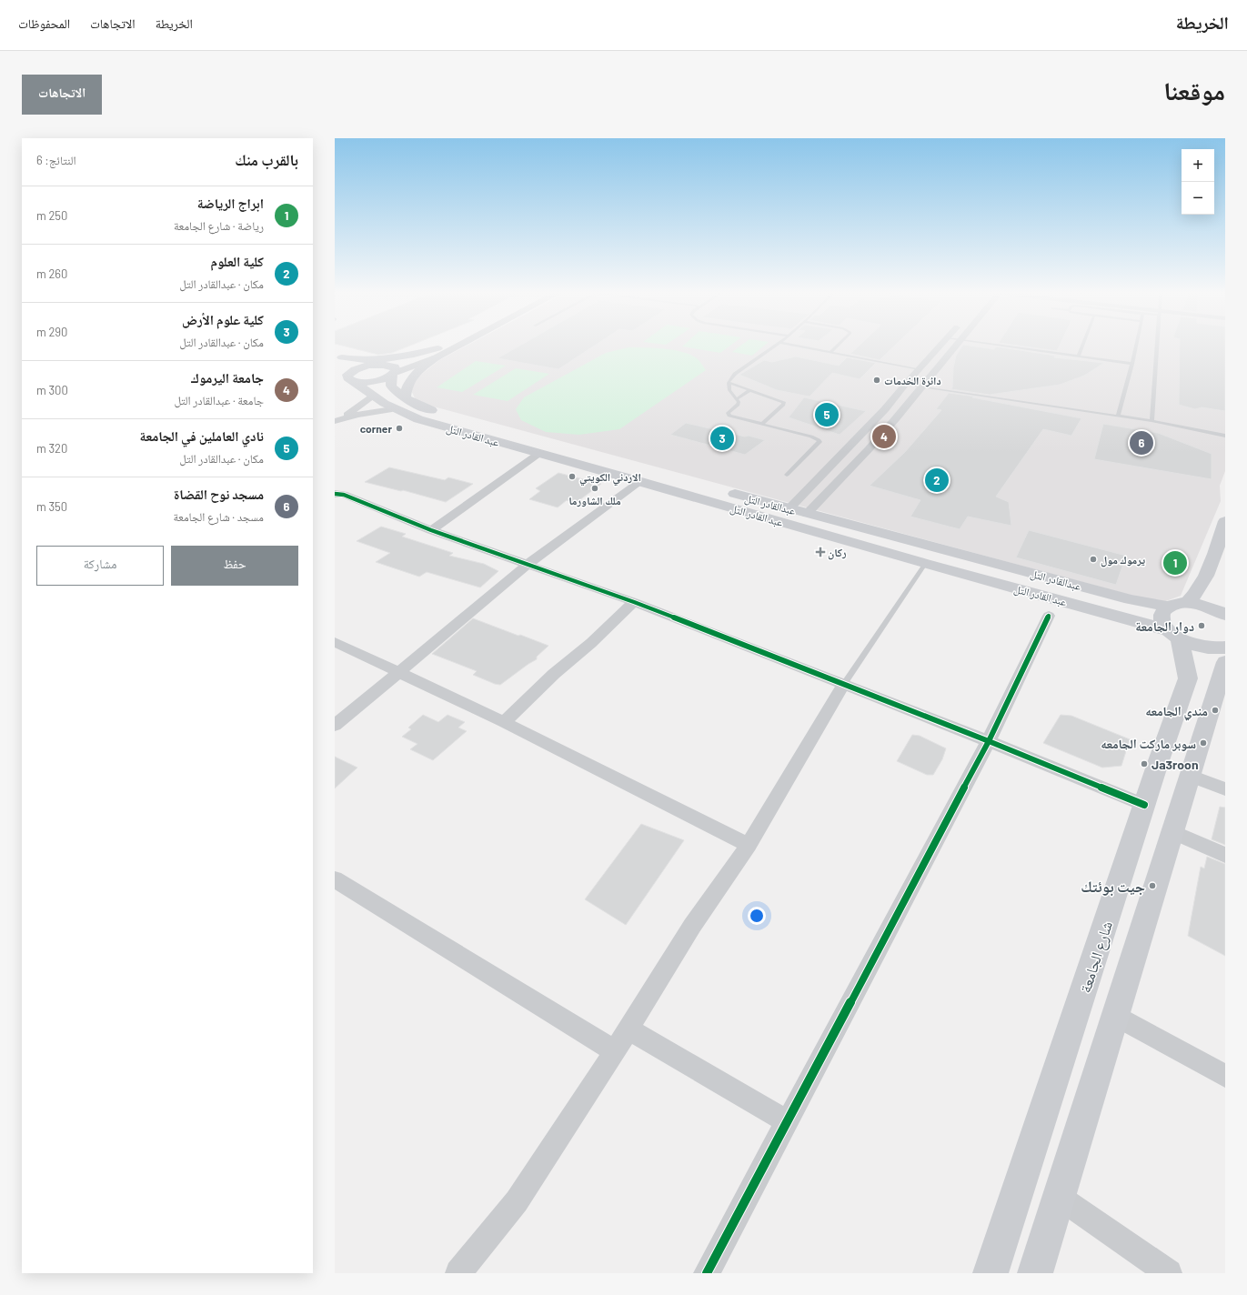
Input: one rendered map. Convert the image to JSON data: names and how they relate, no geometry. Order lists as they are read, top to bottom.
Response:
{
  "streets": {
    "main road": ["عبد القادر التل", "عبدالقادر التل", "شارع الجامعة"]
  },
  "crossings": [
    ["عبد القادر التل", "شارع الجامعة"],
    ["عبدالقادر التل", "شارع الجامعة"]
  ],
  "places": {
    "other": [
      "دائرة الخدمات",
      "corner",
      "الاردني الكويتي",
      "ملك الشاورما",
      "يرموك مول",
      "دوار الجامعة",
      "مندي الجامعه",
      "سوبر ماركت الجامعه",
      "Ja3roon",
      "جيت بوئتك"
    ],
    "health": ["ركان"]
  },
  "page": {
    "header": "الخريطة",
    "nav": ["الخريطة", "الاتجاهات", "المحفوظات"],
    "title": "موقعنا",
    "buttons": [
      "الاتجاهات",
      ["حفظ", "مشاركة"]
    ],
    "heading": ["بالقرب منك", "النتائج: 6"],
    "map_buttons": ["+", "−"],
    "list": [
      {
        "mark": "1",
        "name": "ابراج الرياضة",
        "note": "رياضة · شارع الجامعة",
        "value": "250 m"
      },
      {
        "mark": "2",
        "name": "كلية العلوم",
        "note": "مكان · عبدالقادر التل",
        "value": "260 m"
      },
      {
        "mark": "3",
        "name": "كلية علوم الأرض",
        "note": "مكان · عبدالقادر التل",
        "value": "290 m"
      },
      {
        "mark": "4",
        "name": "جامعة اليرموك",
        "note": "جامعة · عبدالقادر التل",
        "value": "300 m"
      },
      {
        "mark": "5",
        "name": "نادي العاملين في الجامعة",
        "note": "مكان · عبدالقادر التل",
        "value": "320 m"
      },
      {
        "mark": "6",
        "name": "مسجد نوح القضاة",
        "note": "مسجد · شارع الجامعة",
        "value": "350 m"
      }
    ],
    "pins": [
      "5",
      "4",
      "3",
      "6",
      "2",
      "1"
    ]
  }
}
